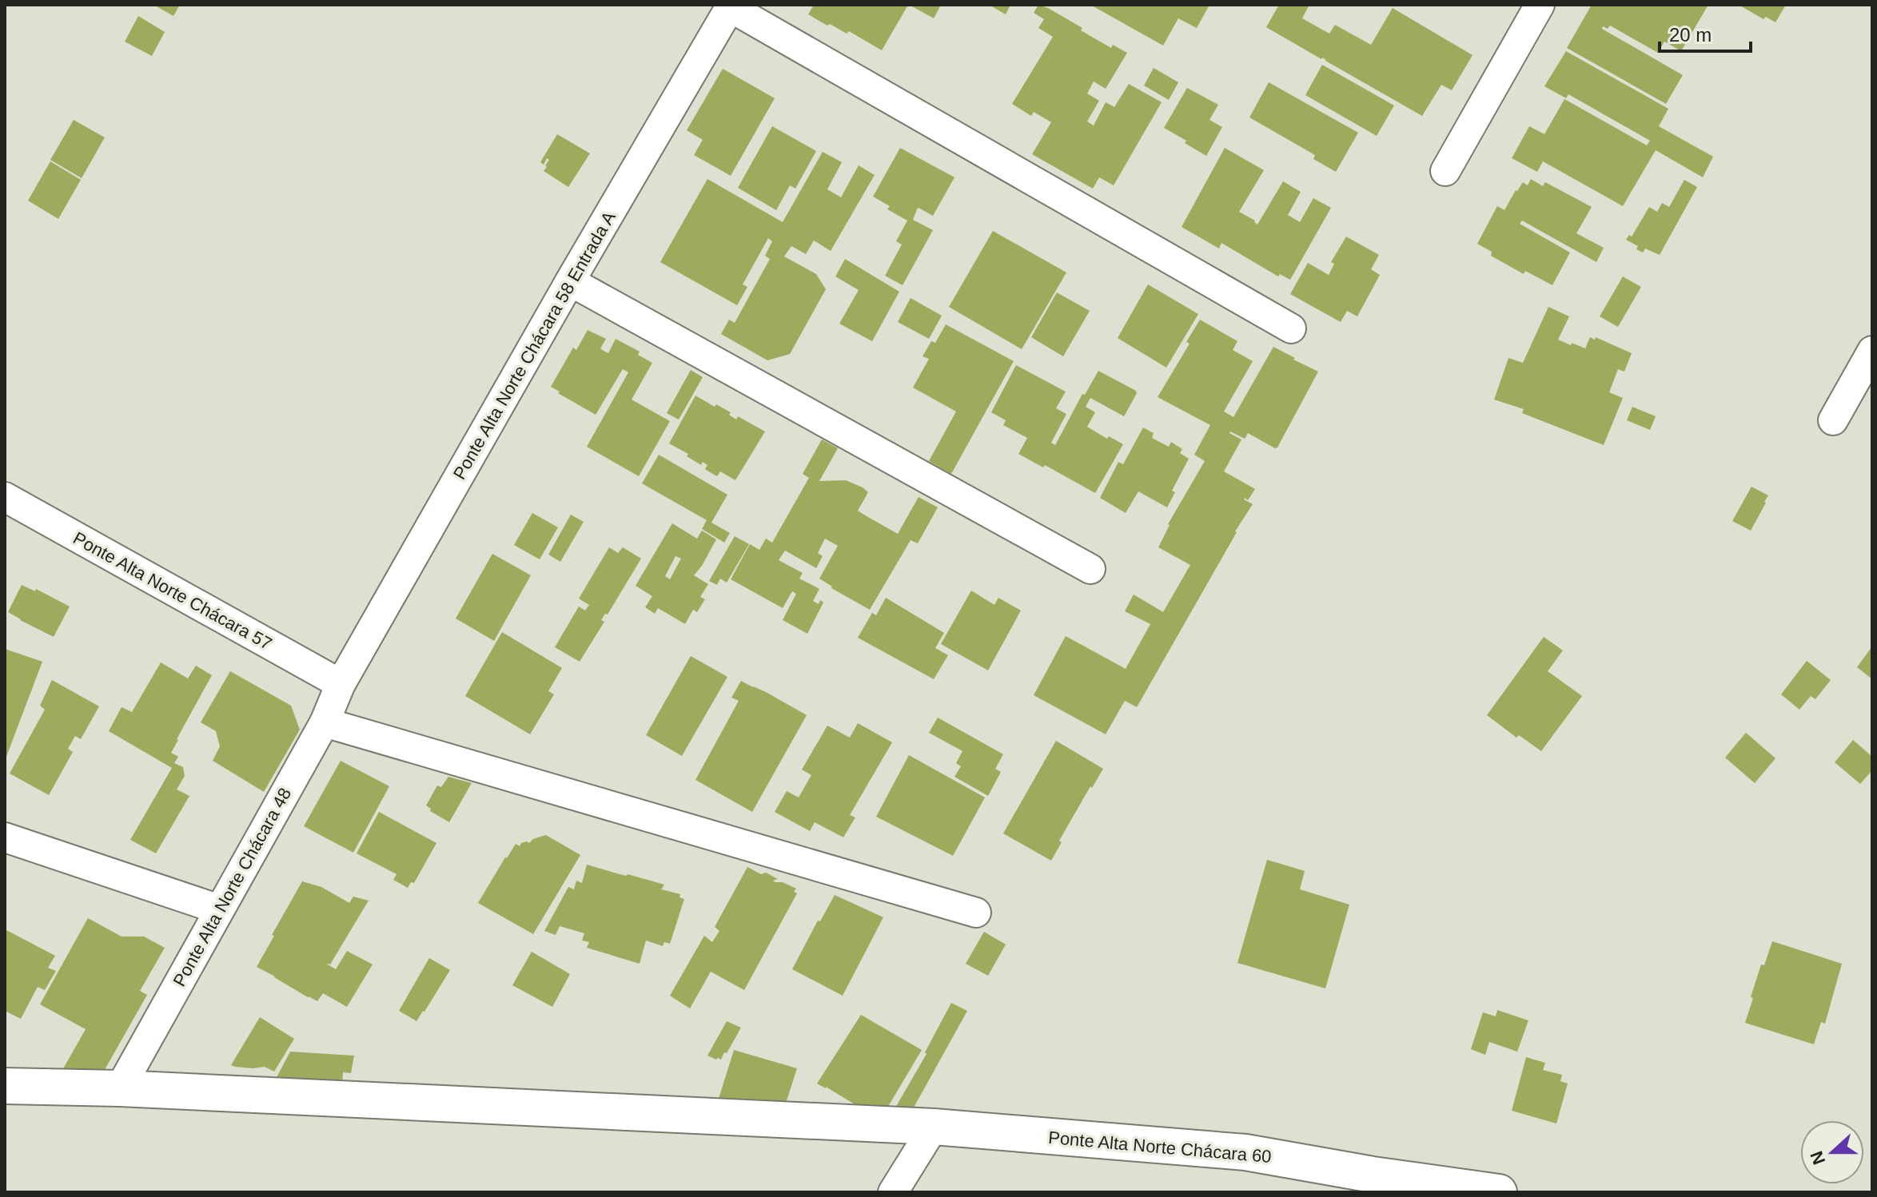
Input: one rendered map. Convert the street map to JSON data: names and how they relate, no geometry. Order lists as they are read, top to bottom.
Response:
{
  "streets": {
    "street": [
      "Ponte Alta Norte Chácara 58 Entrada A",
      "Ponte Alta Norte Chácara 57",
      "Ponte Alta Norte Chácara 48",
      "Ponte Alta Norte Chácara 60"
    ]
  },
  "crossings": [
    ["Ponte Alta Norte Chácara 58 Entrada A", "Ponte Alta Norte Chácara 57"],
    ["Ponte Alta Norte Chácara 58 Entrada A", "Ponte Alta Norte Chácara 48"],
    ["Ponte Alta Norte Chácara 57", "Ponte Alta Norte Chácara 48"],
    ["Ponte Alta Norte Chácara 48", "Ponte Alta Norte Chácara 60"]
  ],
  "scale_bar": "20 m",
  "north": "left"
}
